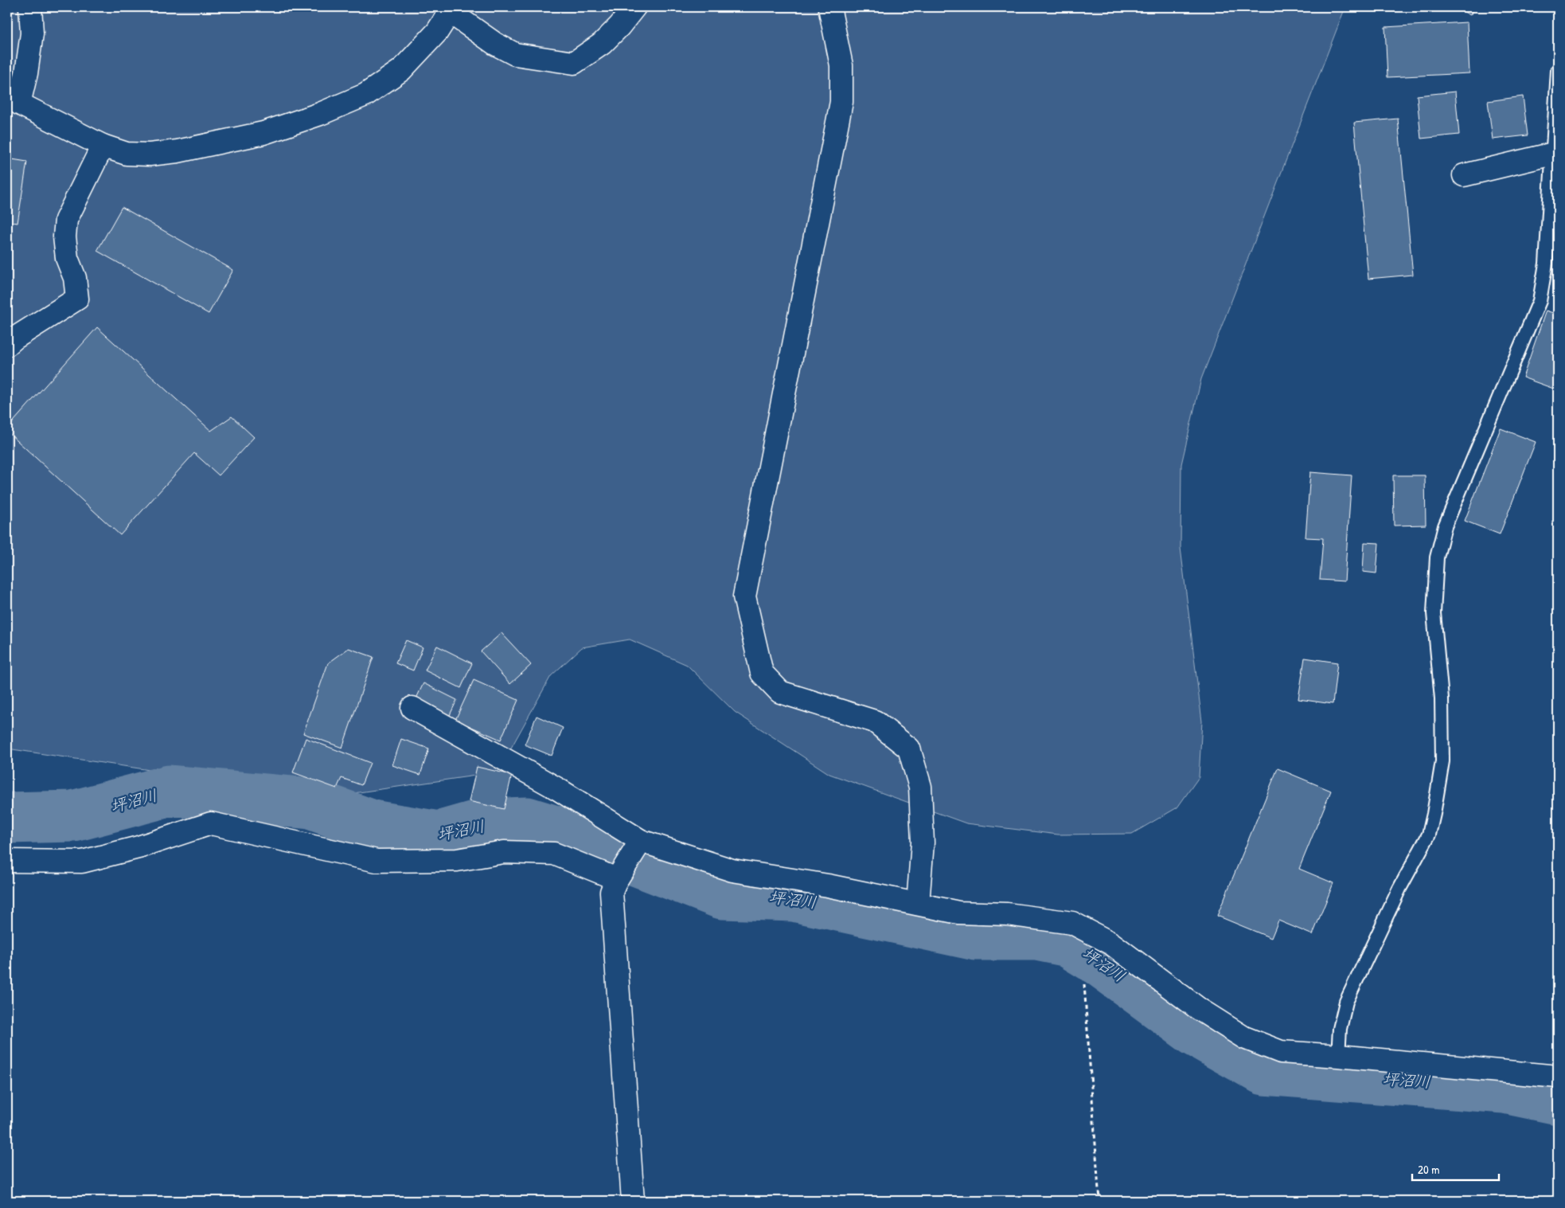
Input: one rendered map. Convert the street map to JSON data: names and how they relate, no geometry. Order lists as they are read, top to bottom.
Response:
{
  "water": ["坪沼川"],
  "scale_bar": "20 m"
}
